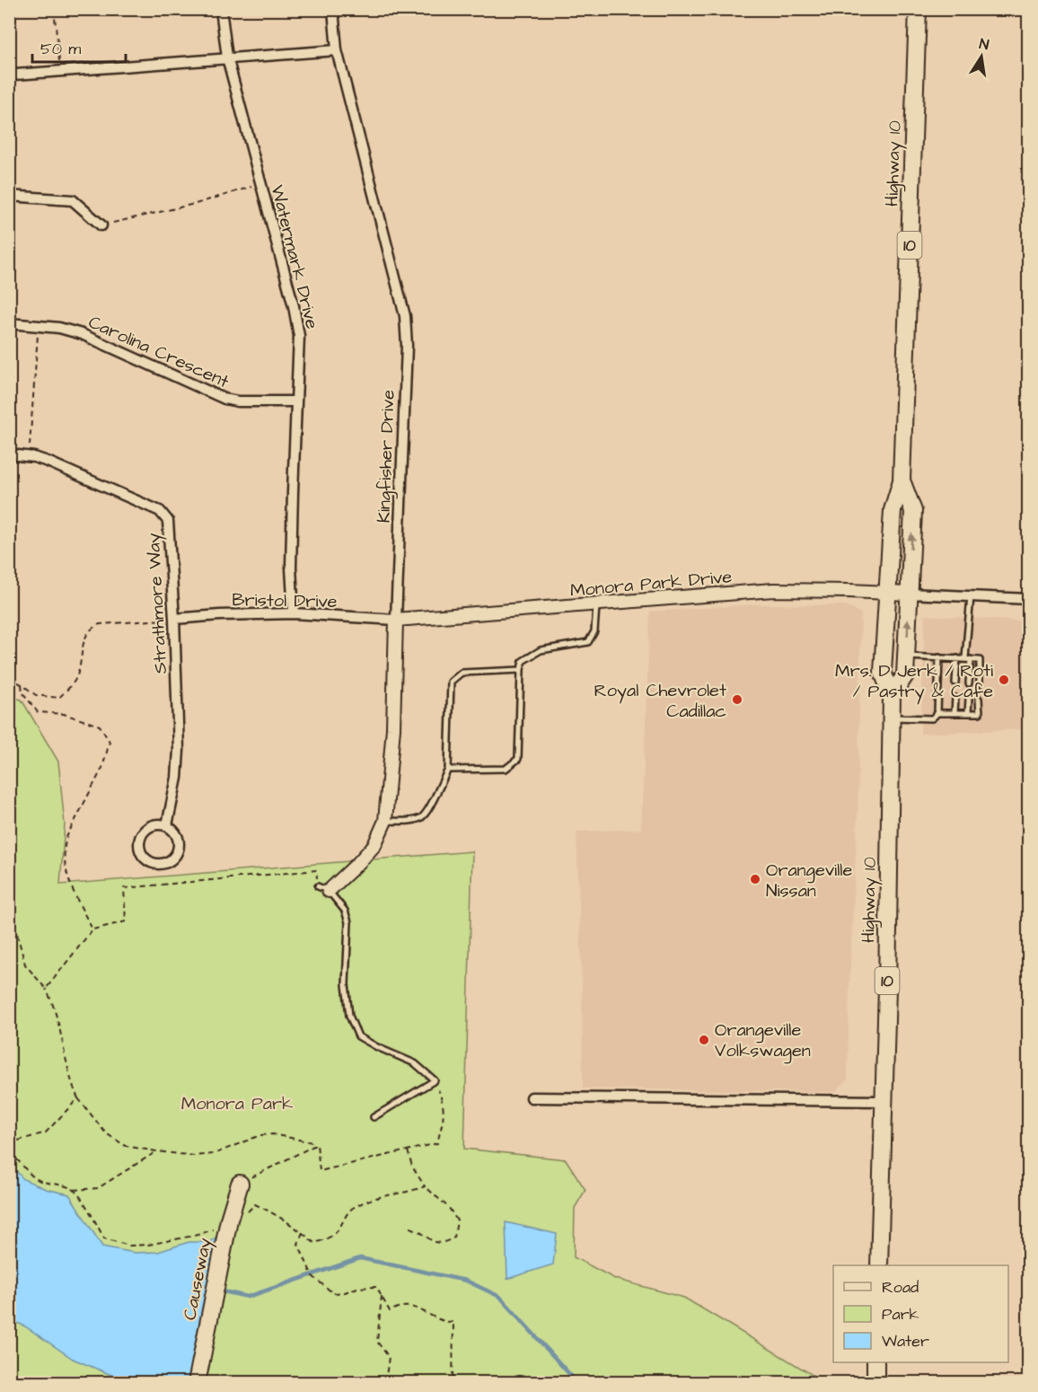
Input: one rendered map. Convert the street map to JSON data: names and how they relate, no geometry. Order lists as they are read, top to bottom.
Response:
{
  "streets": {
    "highway": ["Highway 10", "10", "Causeway"],
    "street": [
      "Watermark Drive",
      "Carolina Crescent",
      "Kingfisher Drive",
      "Monora Park Drive",
      "Bristol Drive",
      "Strathmore Way"
    ]
  },
  "crossings": [
    ["Highway 10", "Monora Park Drive"],
    ["Watermark Drive", "Carolina Crescent"],
    ["Watermark Drive", "Bristol Drive"],
    ["Kingfisher Drive", "Monora Park Drive"],
    ["Kingfisher Drive", "Bristol Drive"],
    ["Monora Park Drive", "Bristol Drive"],
    ["Bristol Drive", "Strathmore Way"]
  ],
  "parks": ["Monora Park"],
  "places": [
    "Mrs. D Jerk / Roti / Pastry & Cafe",
    "Royal Chevrolet Cadillac",
    "Orangeville Nissan",
    "Orangeville Volkswagen"
  ],
  "legend": ["Road", "Park", "Water"],
  "scale_bar": "50 m",
  "north": "top"
}
